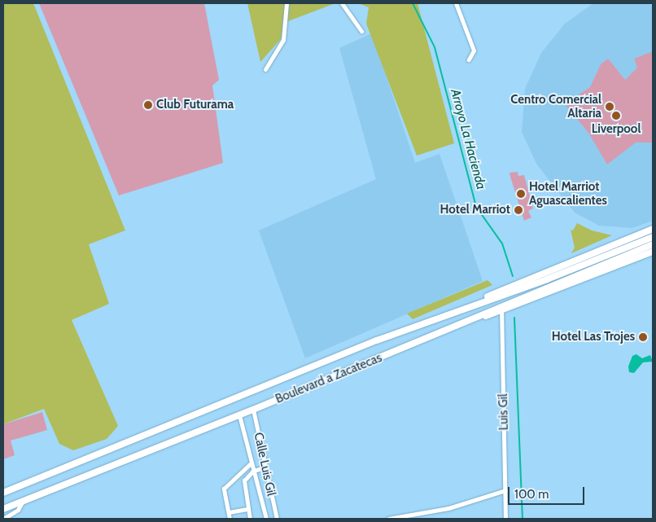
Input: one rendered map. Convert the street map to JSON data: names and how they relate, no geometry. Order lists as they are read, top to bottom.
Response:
{
  "streets": {
    "main road": ["Boulevard a Zacatecas"],
    "street": ["Luis Gil", "Calle Luis Gil"]
  },
  "crossings": [
    ["Boulevard a Zacatecas", "Luis Gil"],
    ["Boulevard a Zacatecas", "Calle Luis Gil"]
  ],
  "water": ["Arroyo La Hacienda"],
  "places": [
    "Club Futurama",
    "Centro Comercial Altaria",
    "Liverpool",
    "Hotel Marriot Aguascalientes",
    "Hotel Marriot",
    "Hotel Las Trojes"
  ],
  "scale_bar": "100 m"
}
